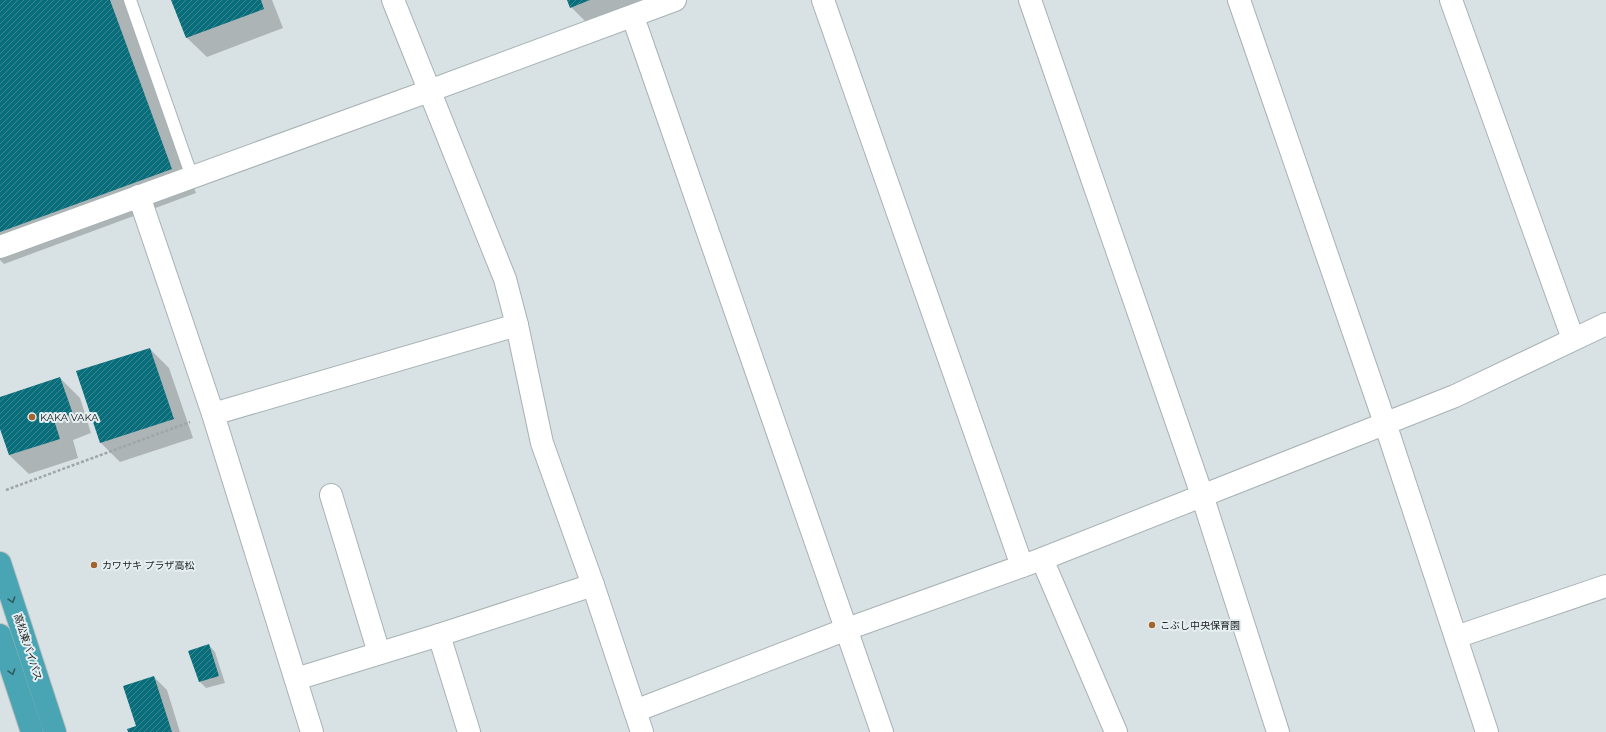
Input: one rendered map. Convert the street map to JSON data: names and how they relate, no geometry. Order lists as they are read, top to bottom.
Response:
{
  "streets": {
    "highway": ["高松東バイパス"]
  },
  "places": ["KAKA VAKA", "カワサキ プラザ高松", "こぶし中央保育園"]
}
